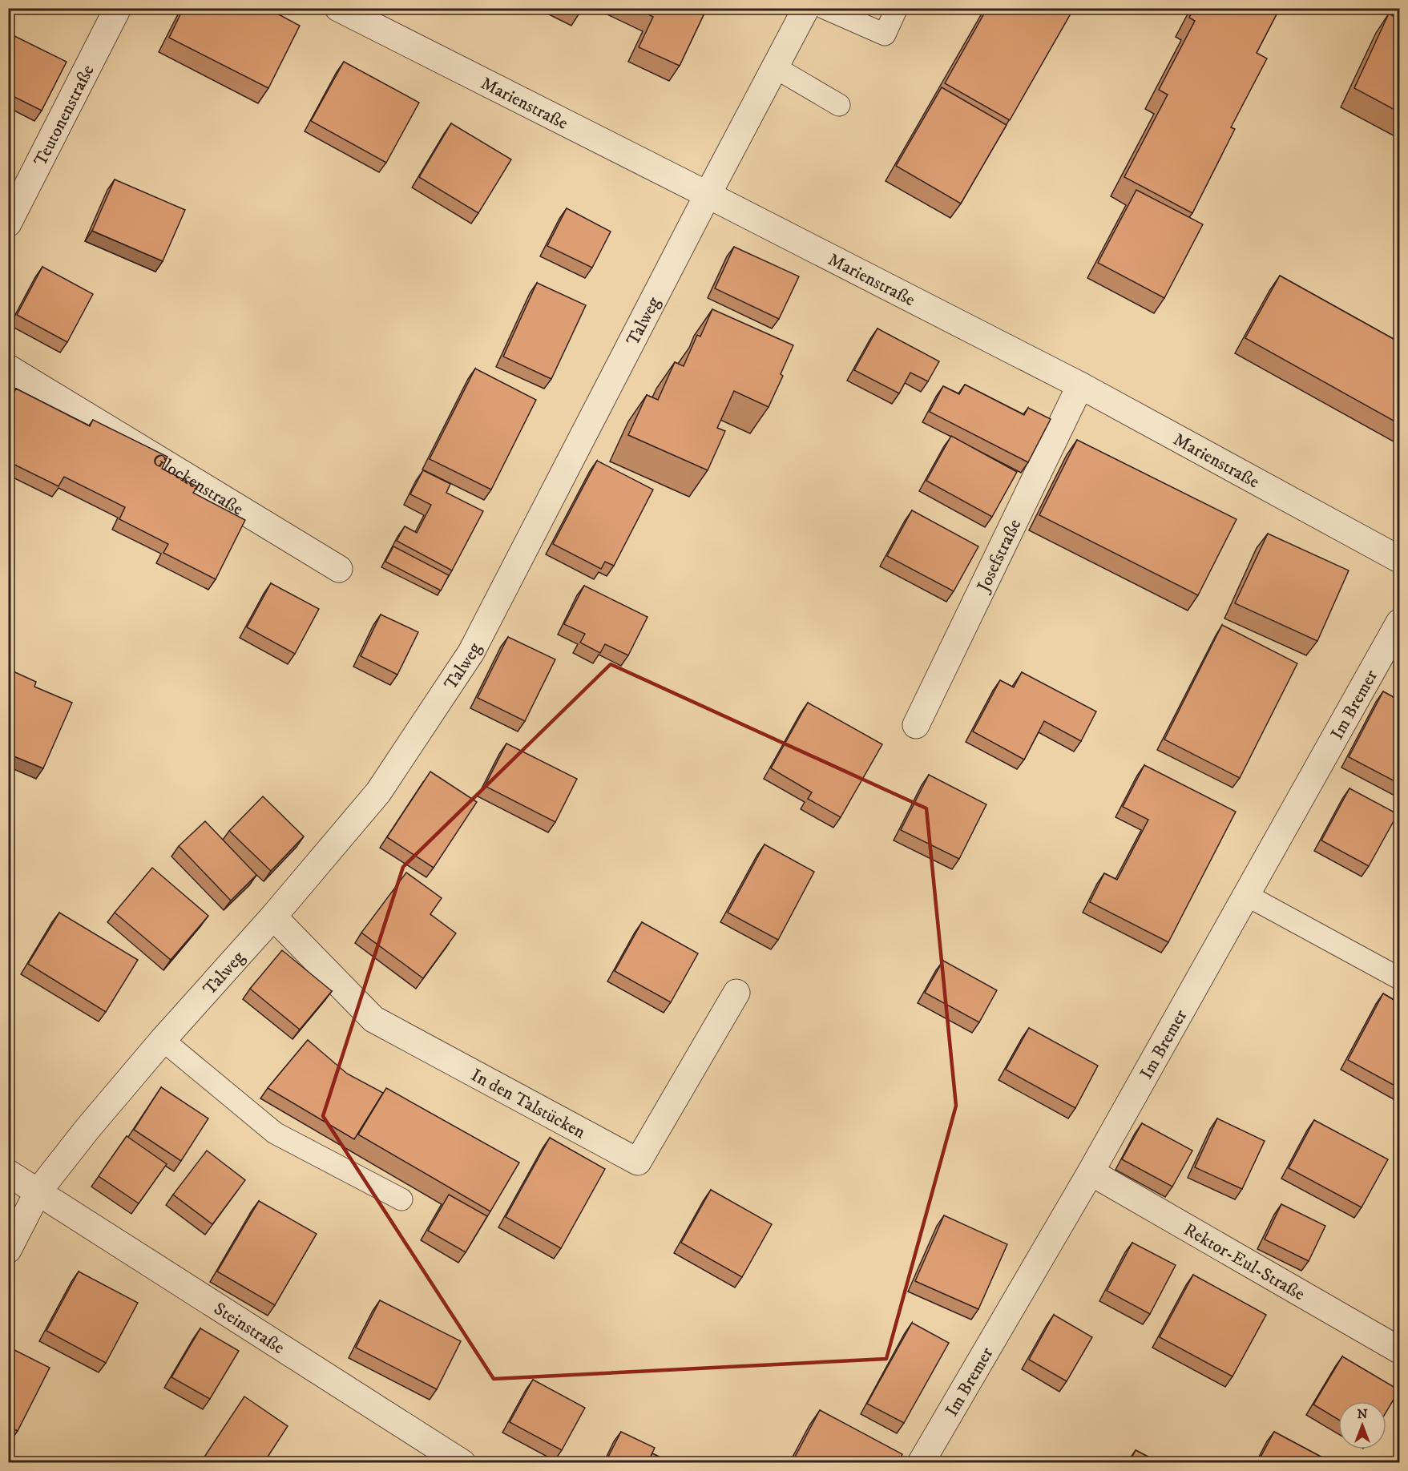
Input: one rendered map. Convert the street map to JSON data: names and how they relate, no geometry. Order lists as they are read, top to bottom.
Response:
{
  "streets": {
    "street": [
      "Marienstraße",
      "Teutonenstraße",
      "Talweg",
      "Glockenstraße",
      "Josefstraße",
      "Im Bremer",
      "In den Talstücken",
      "Rektor-Eul-Straße",
      "Steinstraße"
    ]
  },
  "crossings": [
    ["Marienstraße", "Talweg"],
    ["Marienstraße", "Josefstraße"],
    ["Talweg", "In den Talstücken"],
    ["Talweg", "Steinstraße"],
    ["Im Bremer", "Rektor-Eul-Straße"]
  ],
  "north": "top"
}
